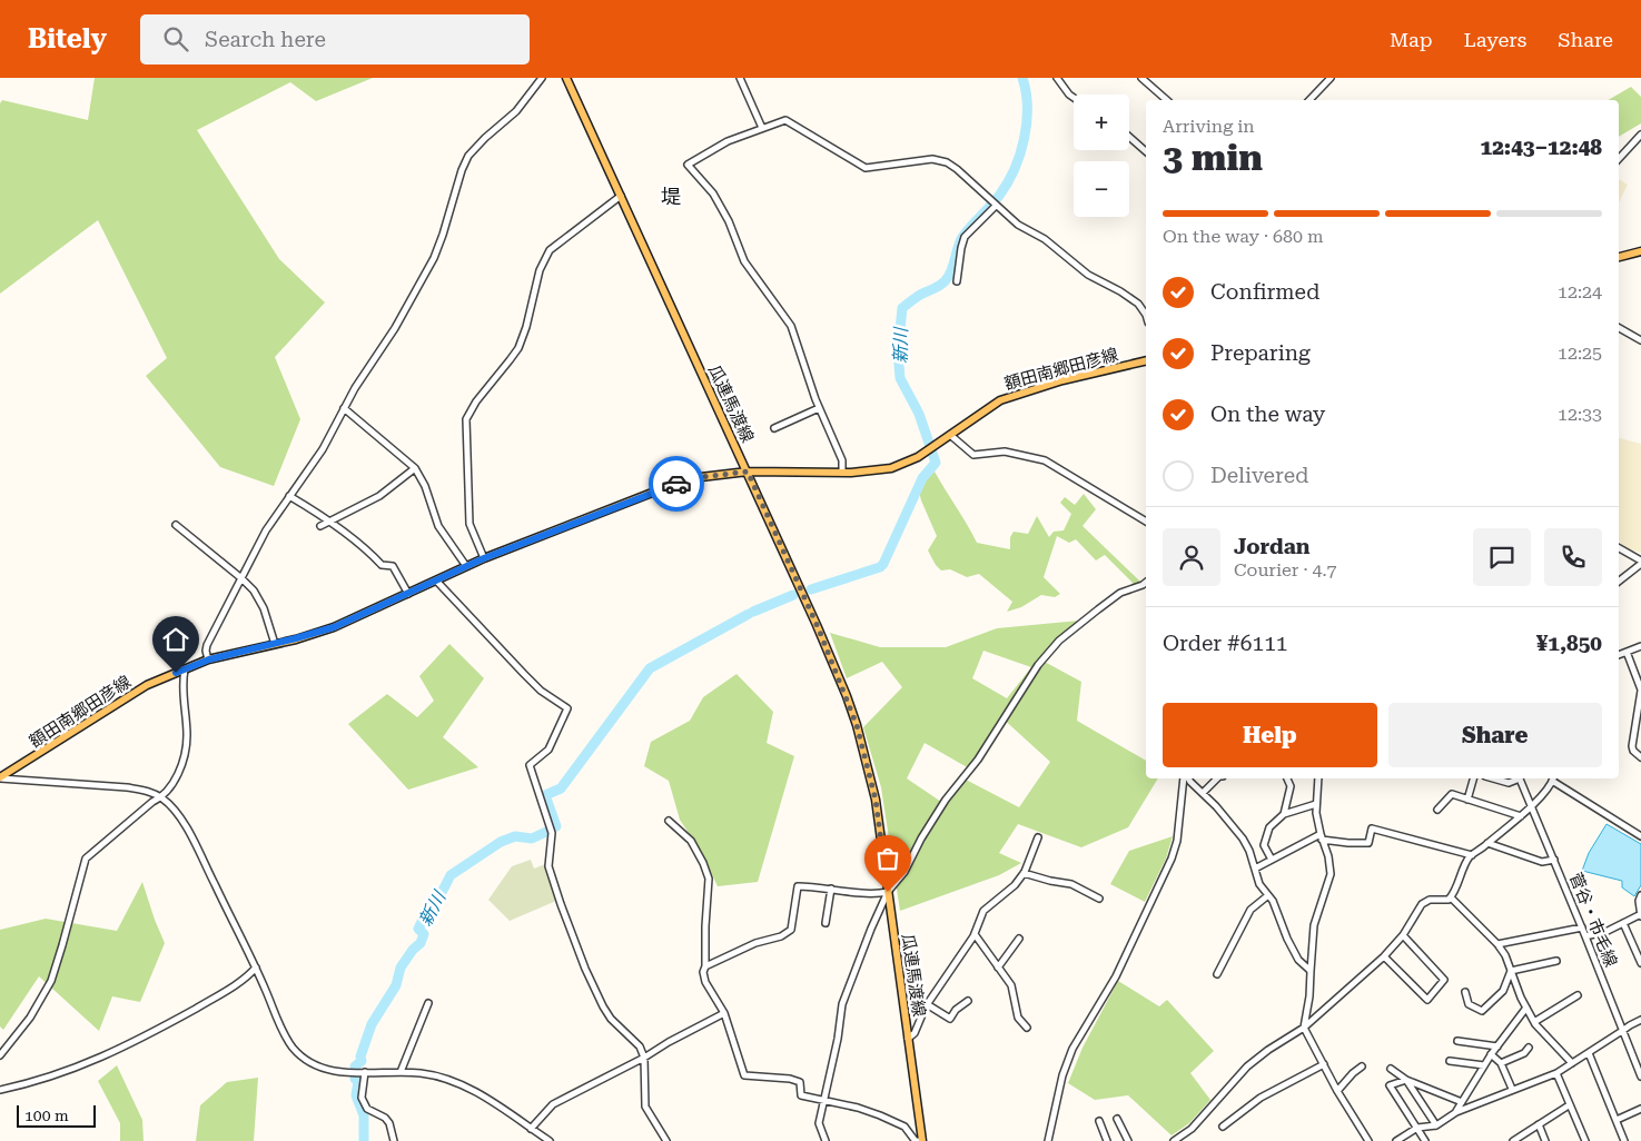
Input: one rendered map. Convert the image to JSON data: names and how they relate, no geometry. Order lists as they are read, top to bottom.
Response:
{
  "streets": {
    "main road": ["額田南郷田彦線", "瓜連馬渡線"],
    "street": ["菅谷・市毛線"]
  },
  "crossings": [
    ["額田南郷田彦線", "瓜連馬渡線"]
  ],
  "districts": ["堤"],
  "water": ["新川"],
  "scale_bar": "100 m",
  "page": {
    "header": "Bitely",
    "search": "Search here",
    "nav": ["Map", "Layers", "Share"],
    "map_buttons": ["+", "−"],
    "heading": ["3 min", "Arriving in", "12:43–12:48"],
    "panel": [
      "Jordan",
      "Courier · 4.7",
      "Order #6111",
      "¥1,850"
    ],
    "bar": "On the way · 680 m",
    "list": [
      ["Confirmed", "12:24"],
      ["Preparing", "12:25"],
      ["On the way", "12:33"],
      "Delivered"
    ],
    "buttons": ["Help", "Share"],
    "scale": "100 m"
  }
}
